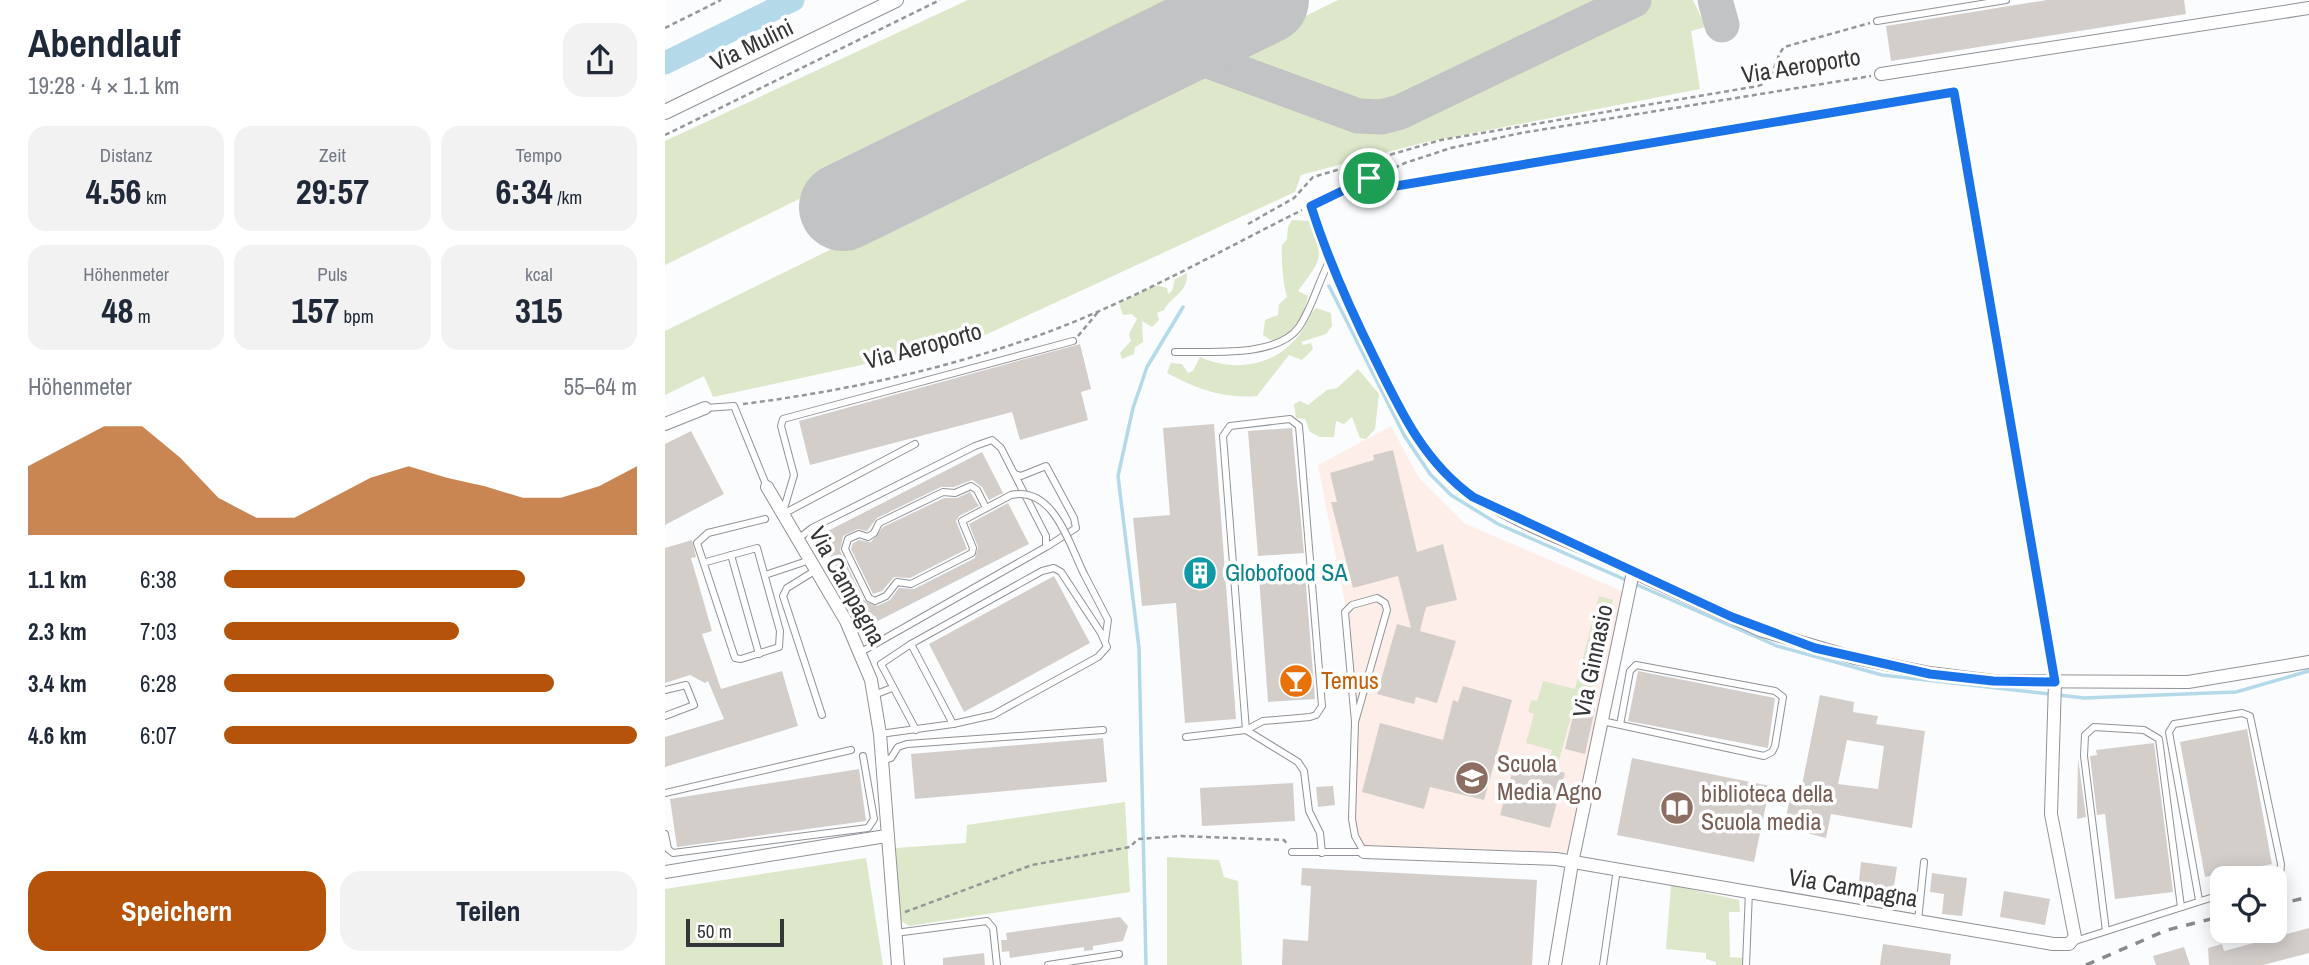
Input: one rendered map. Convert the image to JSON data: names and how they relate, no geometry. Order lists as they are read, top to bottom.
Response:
{
  "streets": {
    "street": [
      "Via Mulini",
      "Via Aeroporto",
      "Via Campagna",
      "Via Ginnasio"
    ]
  },
  "crossings": [
    ["Via Campagna", "Via Ginnasio"]
  ],
  "places": {
    "building": ["Globofood SA"],
    "bar": ["Temus"],
    "school or university": ["Scuola Media Agno"],
    "library": ["biblioteca della Scuola media"]
  },
  "scale_bar": "50 m",
  "page": {
    "heading": ["Abendlauf", "19:28 · 4 × 1.1 km"],
    "stats": [
      ["Distanz", "4.56 km"],
      ["Zeit", "29:57"],
      ["Tempo", "6:34 /km"],
      ["Höhenmeter", "48 m"],
      ["Puls", "157 bpm"],
      ["kcal", "315"]
    ],
    "chart": ["Höhenmeter", "55–64 m"],
    "list": [
      {
        "name": "1.1 km",
        "note": "6:38"
      },
      {
        "name": "2.3 km",
        "note": "7:03"
      },
      {
        "name": "3.4 km",
        "note": "6:28"
      },
      {
        "name": "4.6 km",
        "note": "6:07"
      }
    ],
    "buttons": ["Speichern", "Teilen"],
    "scale": "50 m"
  }
}
